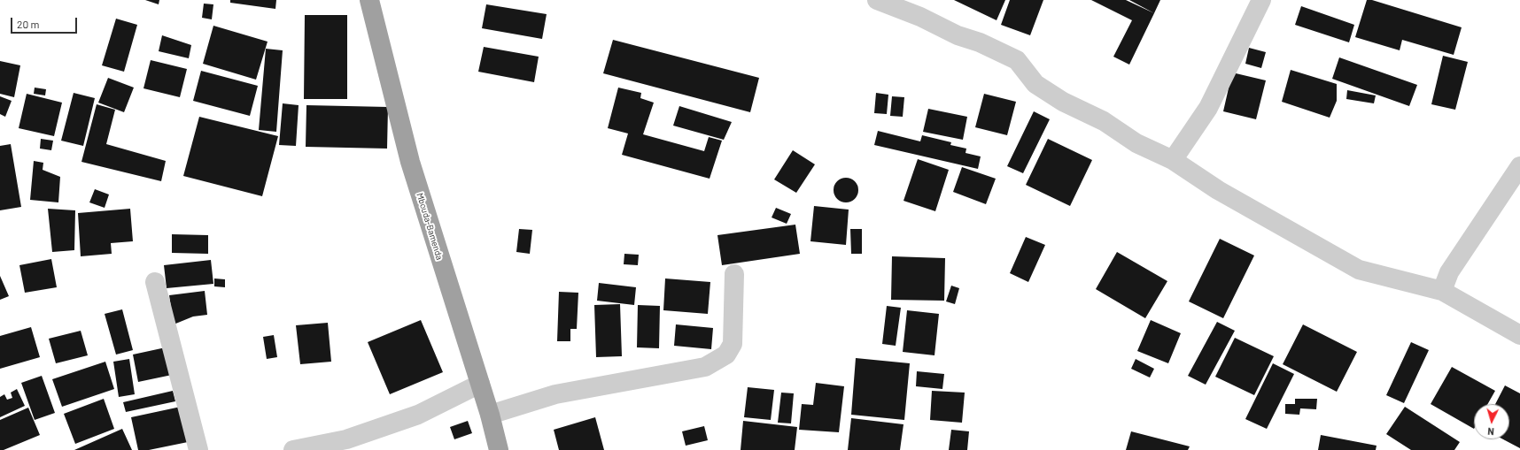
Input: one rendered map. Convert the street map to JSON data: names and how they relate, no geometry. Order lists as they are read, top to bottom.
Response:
{
  "streets": {
    "highway": ["Mbouda-Bamenda"]
  },
  "scale_bar": "20 m",
  "north": "bottom"
}
